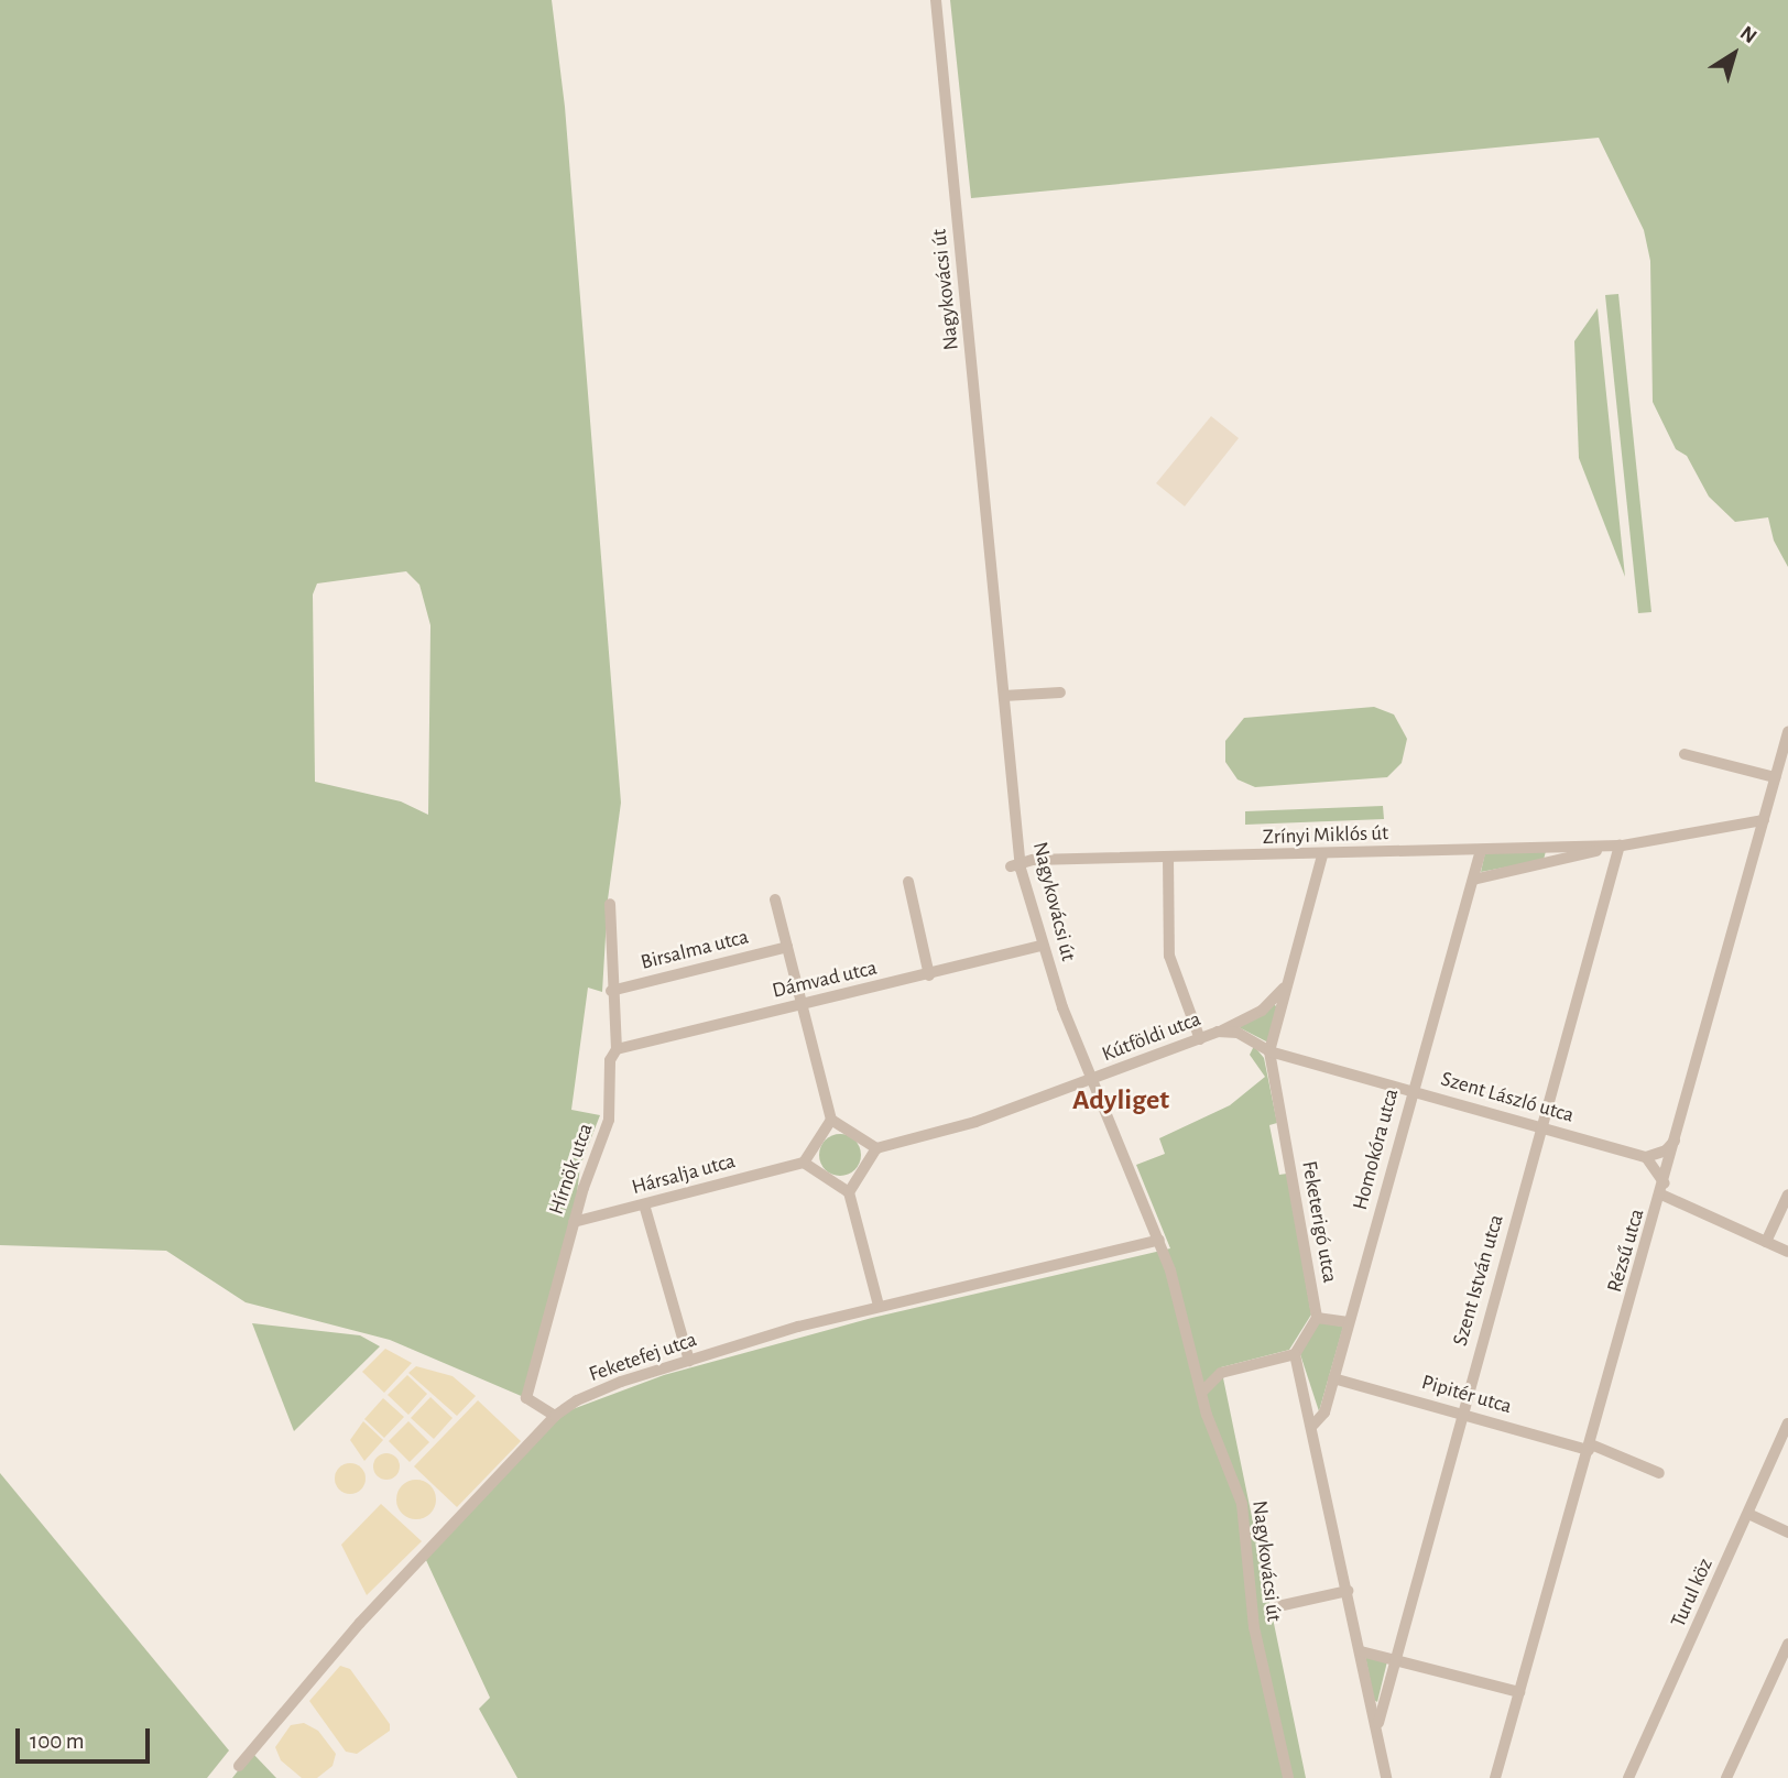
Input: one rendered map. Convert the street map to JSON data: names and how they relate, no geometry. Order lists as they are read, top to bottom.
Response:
{
  "streets": {
    "street": [
      "Nagykovácsi út",
      "Zrínyi Miklós út",
      "Birsalma utca",
      "Dámvad utca",
      "Kútföldi utca",
      "Szent László utca",
      "Homokóra utca",
      "Hírnök utca",
      "Hársalja utca",
      "Feketerigó utca",
      "Rézsű utca",
      "Szent István utca",
      "Feketefej utca",
      "Pipitér utca",
      "Turul köz"
    ]
  },
  "crossings": [
    ["Nagykovácsi út", "Zrínyi Miklós út"],
    ["Nagykovácsi út", "Dámvad utca"],
    ["Nagykovácsi út", "Kútföldi utca"],
    ["Nagykovácsi út", "Feketefej utca"],
    ["Zrínyi Miklós út", "Homokóra utca"],
    ["Zrínyi Miklós út", "Feketerigó utca"],
    ["Zrínyi Miklós út", "Rézsű utca"],
    ["Zrínyi Miklós út", "Szent István utca"],
    ["Birsalma utca", "Hírnök utca"],
    ["Dámvad utca", "Hírnök utca"],
    ["Kútföldi utca", "Szent László utca"],
    ["Kútföldi utca", "Feketerigó utca"],
    ["Szent László utca", "Homokóra utca"],
    ["Szent László utca", "Feketerigó utca"],
    ["Szent László utca", "Szent István utca"],
    ["Homokóra utca", "Pipitér utca"],
    ["Hírnök utca", "Hársalja utca"],
    ["Hírnök utca", "Feketefej utca"],
    ["Rézsű utca", "Pipitér utca"],
    ["Szent István utca", "Pipitér utca"]
  ],
  "districts": ["Adyliget"],
  "scale_bar": "100 m",
  "north": "top right"
}
